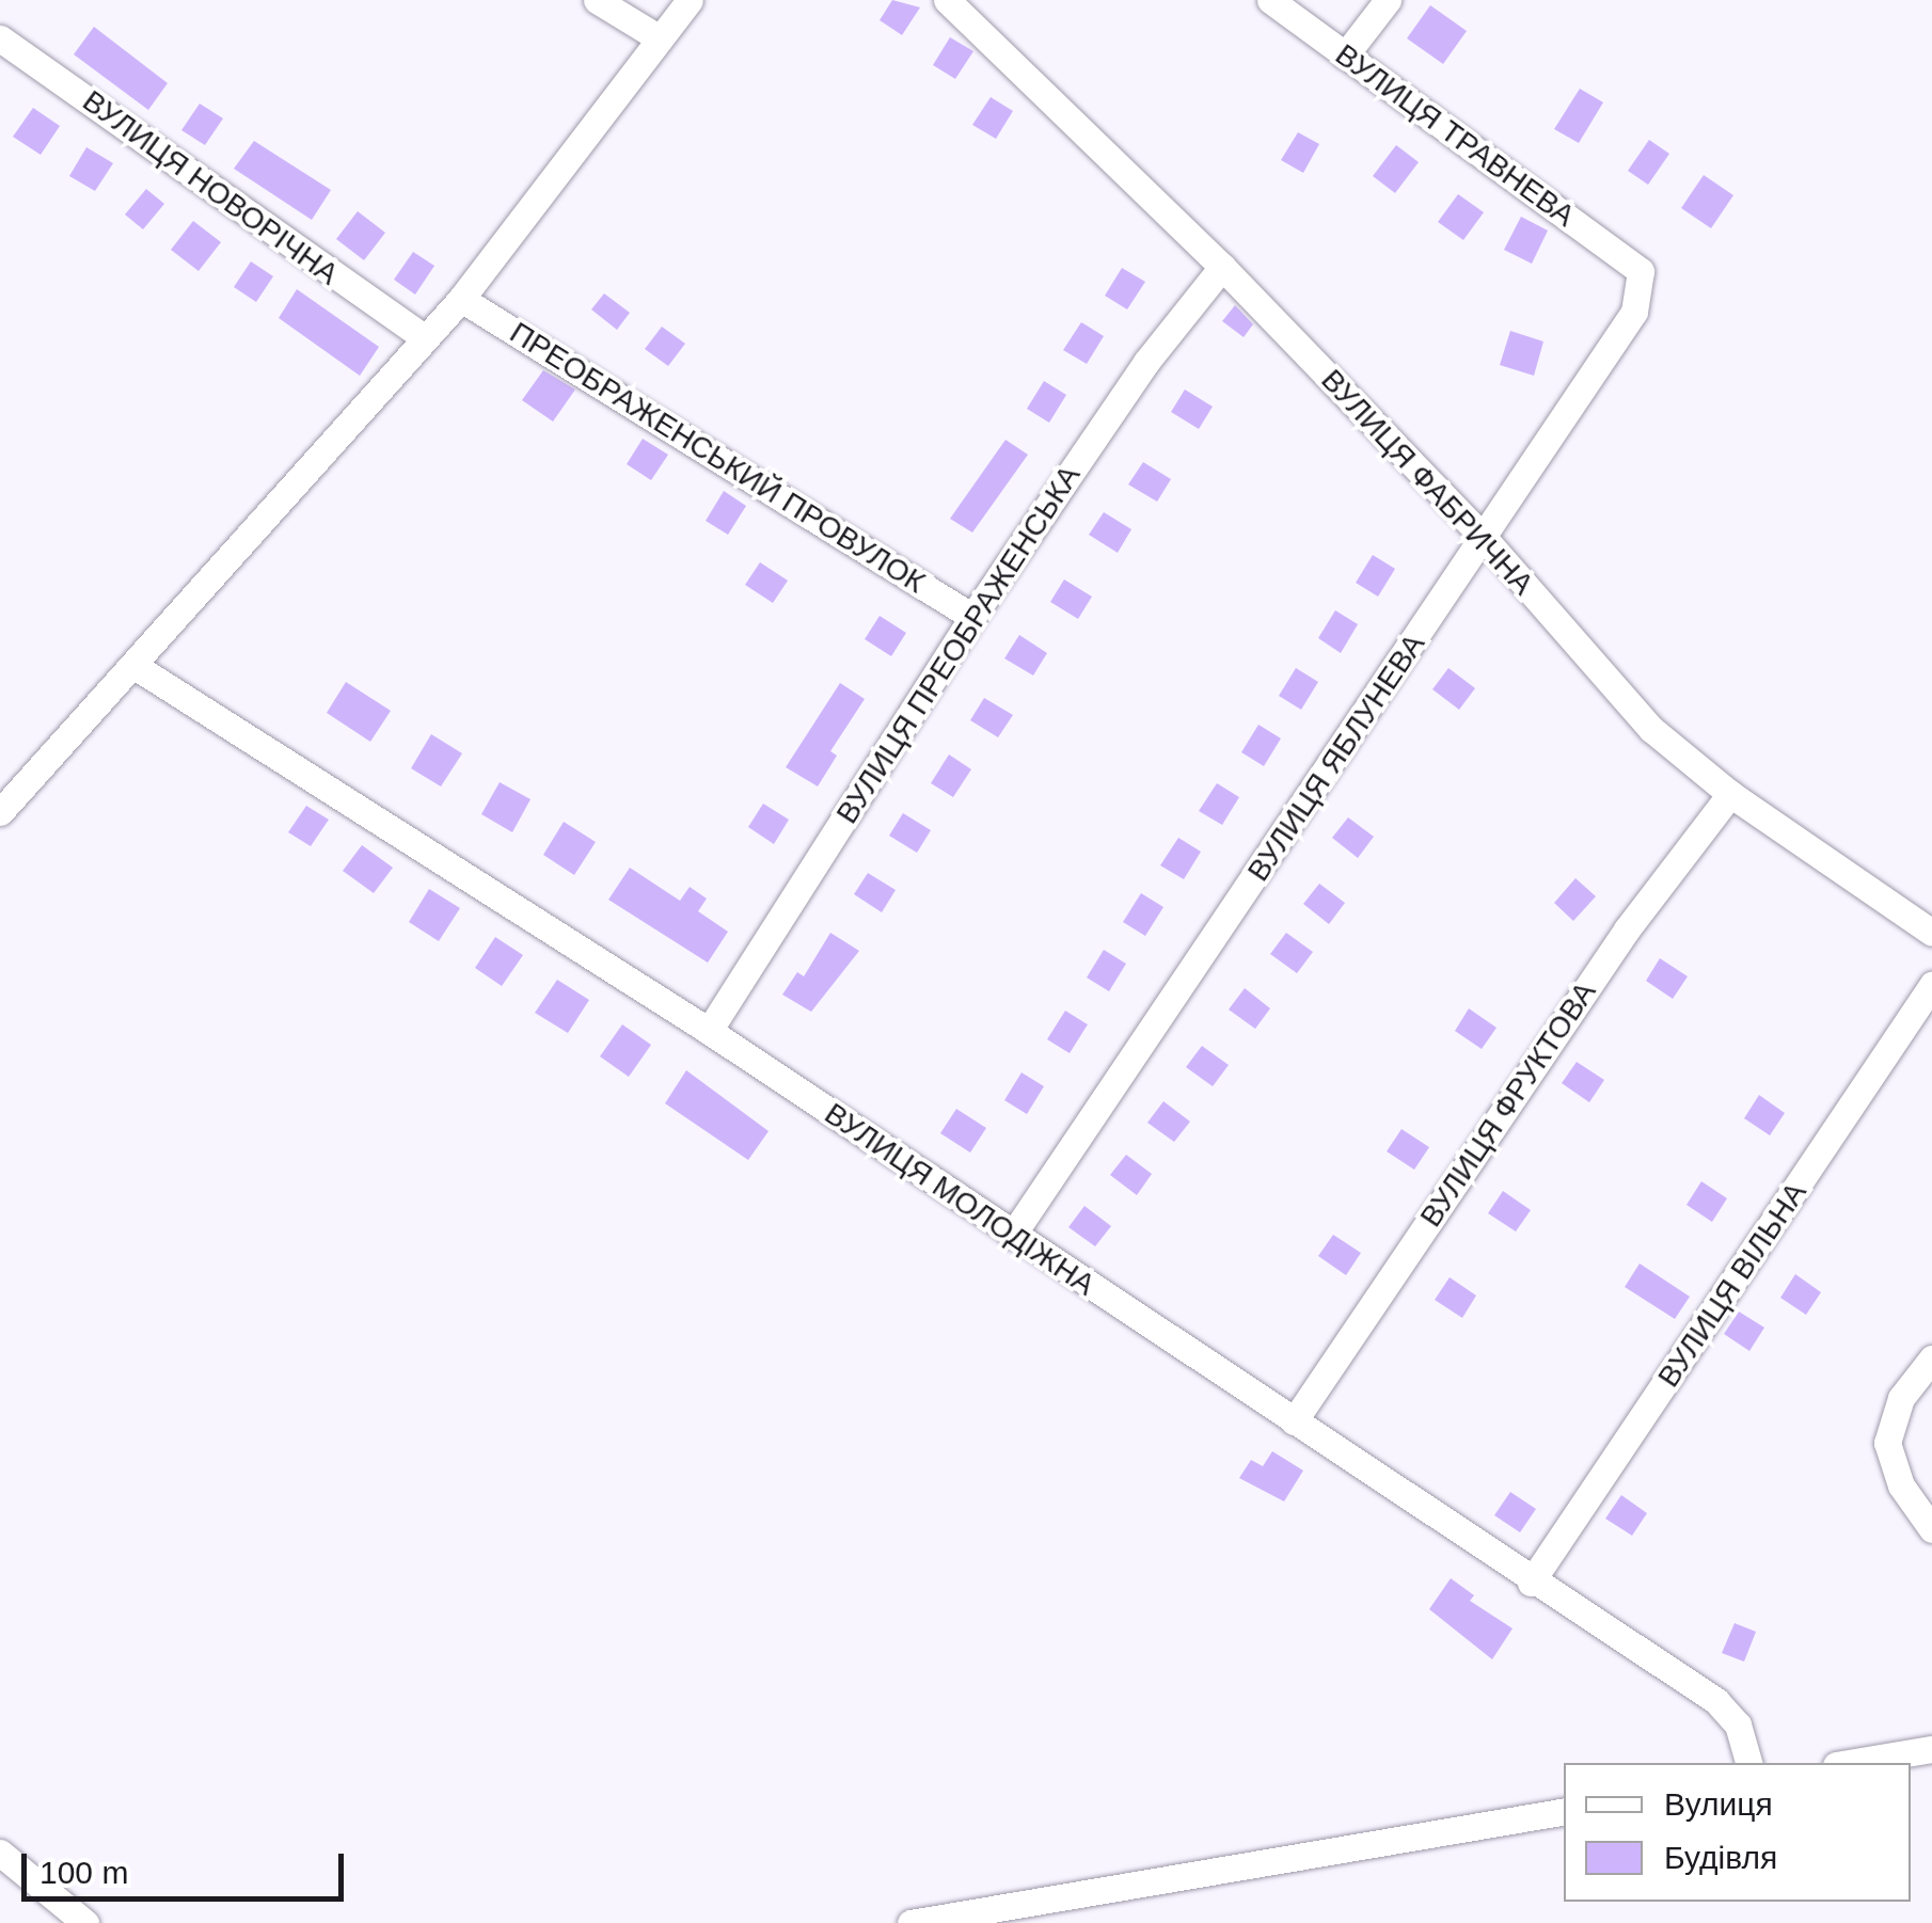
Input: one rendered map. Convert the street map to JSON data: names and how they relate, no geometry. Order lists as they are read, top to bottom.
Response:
{
  "streets": {
    "street": [
      "ВУЛИЦЯ ТРАВНЕВА",
      "ВУЛИЦЯ НОВОРІЧНА",
      "ПРЕОБРАЖЕНСЬКИЙ ПРОВУЛОК",
      "ВУЛИЦЯ ФАБРИЧНА",
      "ВУЛИЦЯ ПРЕОБРАЖЕНСЬКА",
      "ВУЛИЦЯ ЯБЛУНЕВА",
      "ВУЛИЦЯ ФРУКТОВА",
      "ВУЛИЦЯ МОЛОДІЖНА",
      "ВУЛИЦЯ ВІЛЬНА"
    ]
  },
  "crossings": [
    ["ВУЛИЦЯ ТРАВНЕВА", "ВУЛИЦЯ ЯБЛУНЕВА"],
    ["ПРЕОБРАЖЕНСЬКИЙ ПРОВУЛОК", "ВУЛИЦЯ ПРЕОБРАЖЕНСЬКА"],
    ["ВУЛИЦЯ ФАБРИЧНА", "ВУЛИЦЯ ПРЕОБРАЖЕНСЬКА"],
    ["ВУЛИЦЯ ФАБРИЧНА", "ВУЛИЦЯ ЯБЛУНЕВА"],
    ["ВУЛИЦЯ ФАБРИЧНА", "ВУЛИЦЯ ФРУКТОВА"],
    ["ВУЛИЦЯ ПРЕОБРАЖЕНСЬКА", "ВУЛИЦЯ МОЛОДІЖНА"],
    ["ВУЛИЦЯ ЯБЛУНЕВА", "ВУЛИЦЯ МОЛОДІЖНА"],
    ["ВУЛИЦЯ ФРУКТОВА", "ВУЛИЦЯ МОЛОДІЖНА"],
    ["ВУЛИЦЯ МОЛОДІЖНА", "ВУЛИЦЯ ВІЛЬНА"]
  ],
  "legend": ["Вулиця", "Будівля"],
  "scale_bar": "100 m"
}
